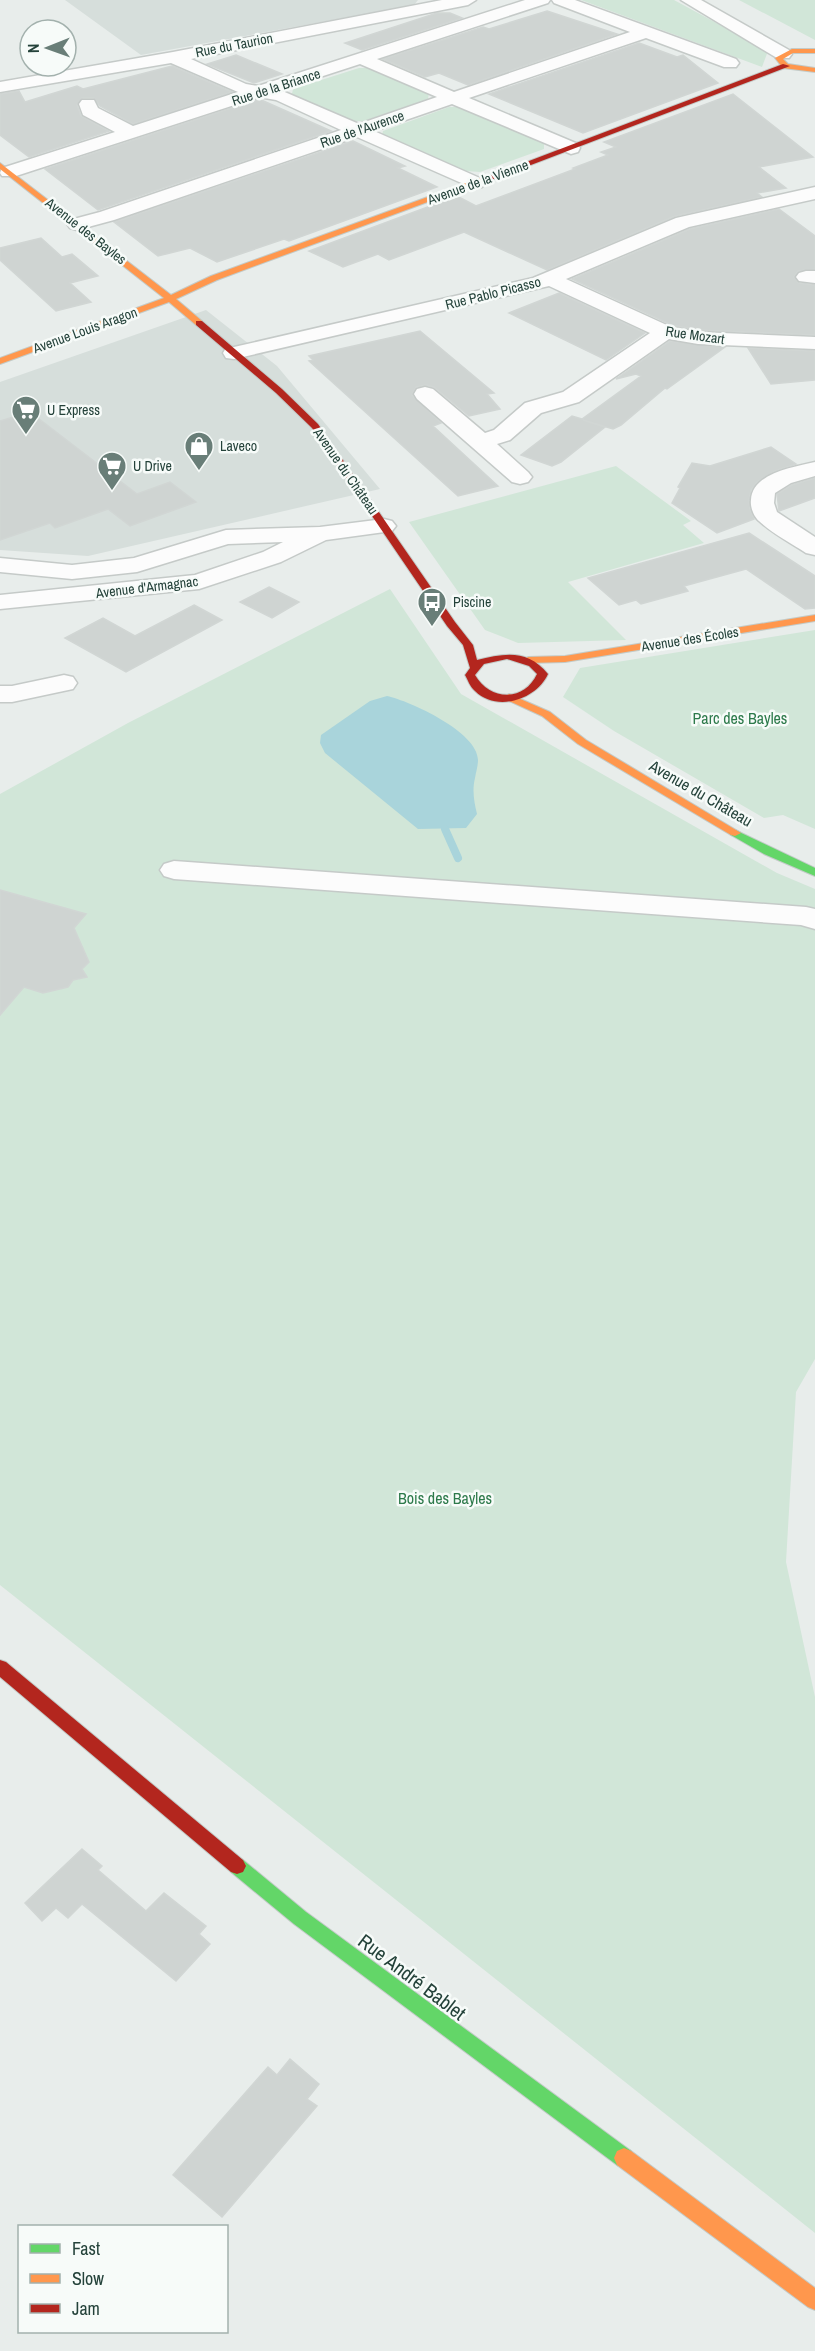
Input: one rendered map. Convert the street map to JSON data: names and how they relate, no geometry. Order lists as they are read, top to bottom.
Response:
{
  "streets": {
    "main road": [
      "Avenue de la Vienne",
      "Avenue des Bayles",
      "Avenue Louis Aragon",
      "Avenue du Château",
      "Avenue des Écoles",
      "Rue André Bablet"
    ],
    "street": [
      "Rue du Taurion",
      "Rue de la Briance",
      "Rue de l'Aurence",
      "Rue Pablo Picasso",
      "Rue Mozart",
      "Avenue d'Armagnac"
    ]
  },
  "crossings": [
    ["Rue de la Briance", "Avenue des Bayles"],
    ["Rue de l'Aurence", "Avenue des Bayles"],
    ["Avenue de la Vienne", "Avenue des Bayles"],
    ["Avenue de la Vienne", "Avenue Louis Aragon"],
    ["Avenue de la Vienne", "Avenue du Château"],
    ["Avenue des Bayles", "Avenue Louis Aragon"],
    ["Avenue des Bayles", "Avenue du Château"],
    ["Rue Pablo Picasso", "Rue Mozart"],
    ["Rue Pablo Picasso", "Avenue du Château"],
    ["Avenue Louis Aragon", "Avenue du Château"],
    ["Avenue du Château", "Avenue d'Armagnac"],
    ["Avenue du Château", "Avenue des Écoles"]
  ],
  "parks": ["Parc des Bayles", "Bois des Bayles"],
  "places": {
    "supermarket": ["U Express", "U Drive"],
    "shop": ["Laveco"],
    "bus stop": ["Piscine"]
  },
  "legend": ["Fast", "Slow", "Jam"],
  "north": "left"
}
